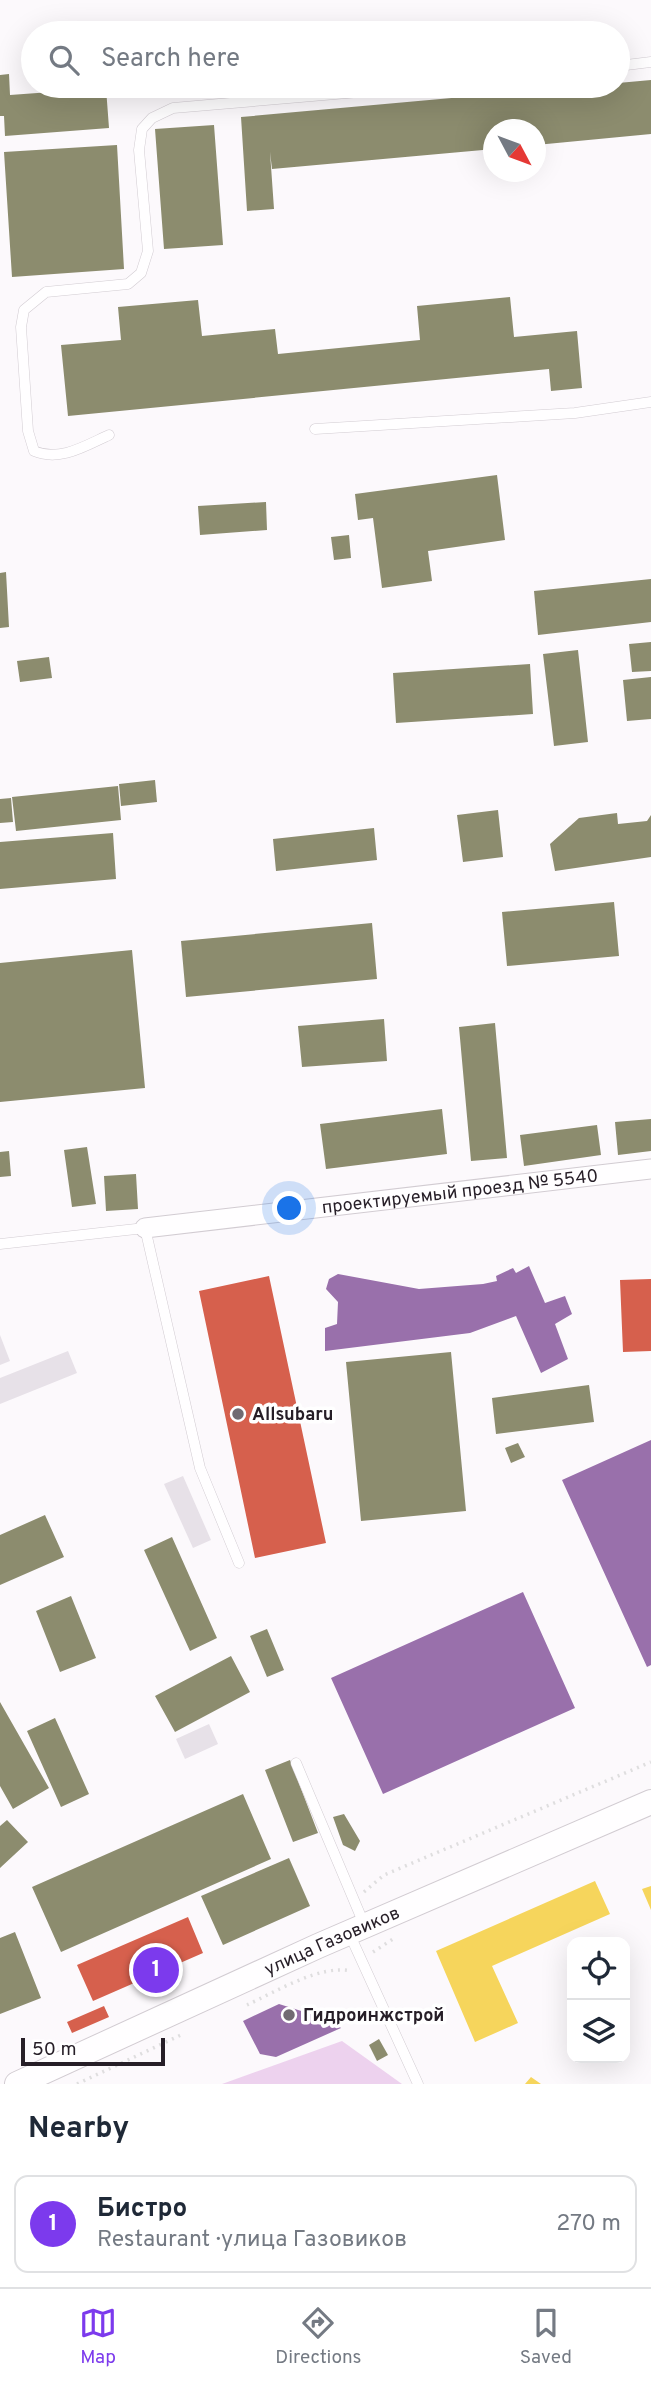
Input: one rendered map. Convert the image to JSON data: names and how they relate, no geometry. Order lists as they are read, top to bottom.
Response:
{
  "streets": {
    "street": ["проектируемый проезд № 5540", "улица Газовиков"]
  },
  "places": ["Allsubaru", "Гидроинжстрой"],
  "scale_bar": "50 m",
  "north": "bottom right",
  "page": {
    "search": "Search here",
    "pins": "1",
    "scale": "50 m",
    "heading": "Nearby",
    "list": [
      {
        "mark": "1",
        "name": "Бистро",
        "note": "Restaurant · улица Газовиков",
        "value": "270 m"
      }
    ],
    "nav": ["Map", "Directions", "Saved"]
  }
}
